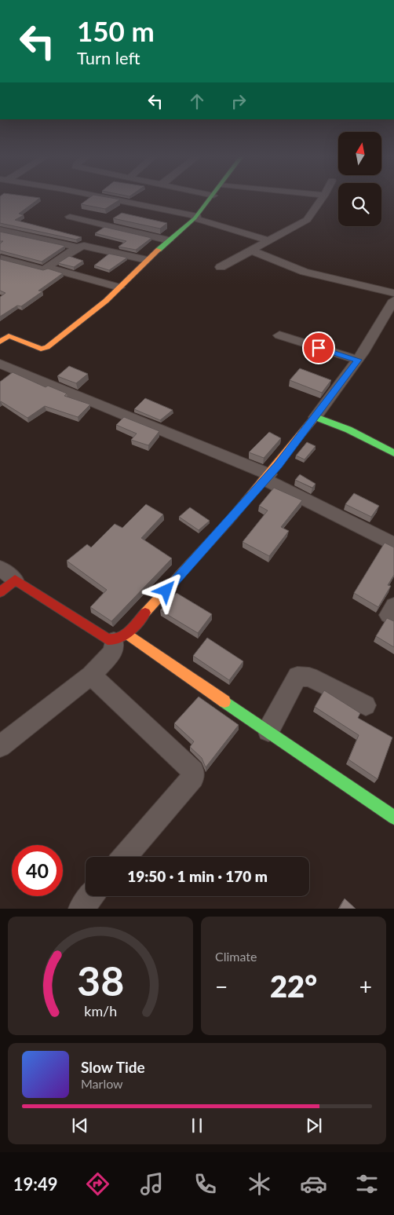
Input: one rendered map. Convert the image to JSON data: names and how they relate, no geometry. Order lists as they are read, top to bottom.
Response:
{
  "north": "top",
  "page": {
    "turn": ["150 m", "Turn left"],
    "limit": "40",
    "trip": "19:50 · 1 min · 170 m",
    "tile": "Climate",
    "heat": ["−", "22°", "+"],
    "song": ["Slow Tide", "Marlow"],
    "tabs": "19:49",
    "gauge": ["38", "km/h"]
  }
}
